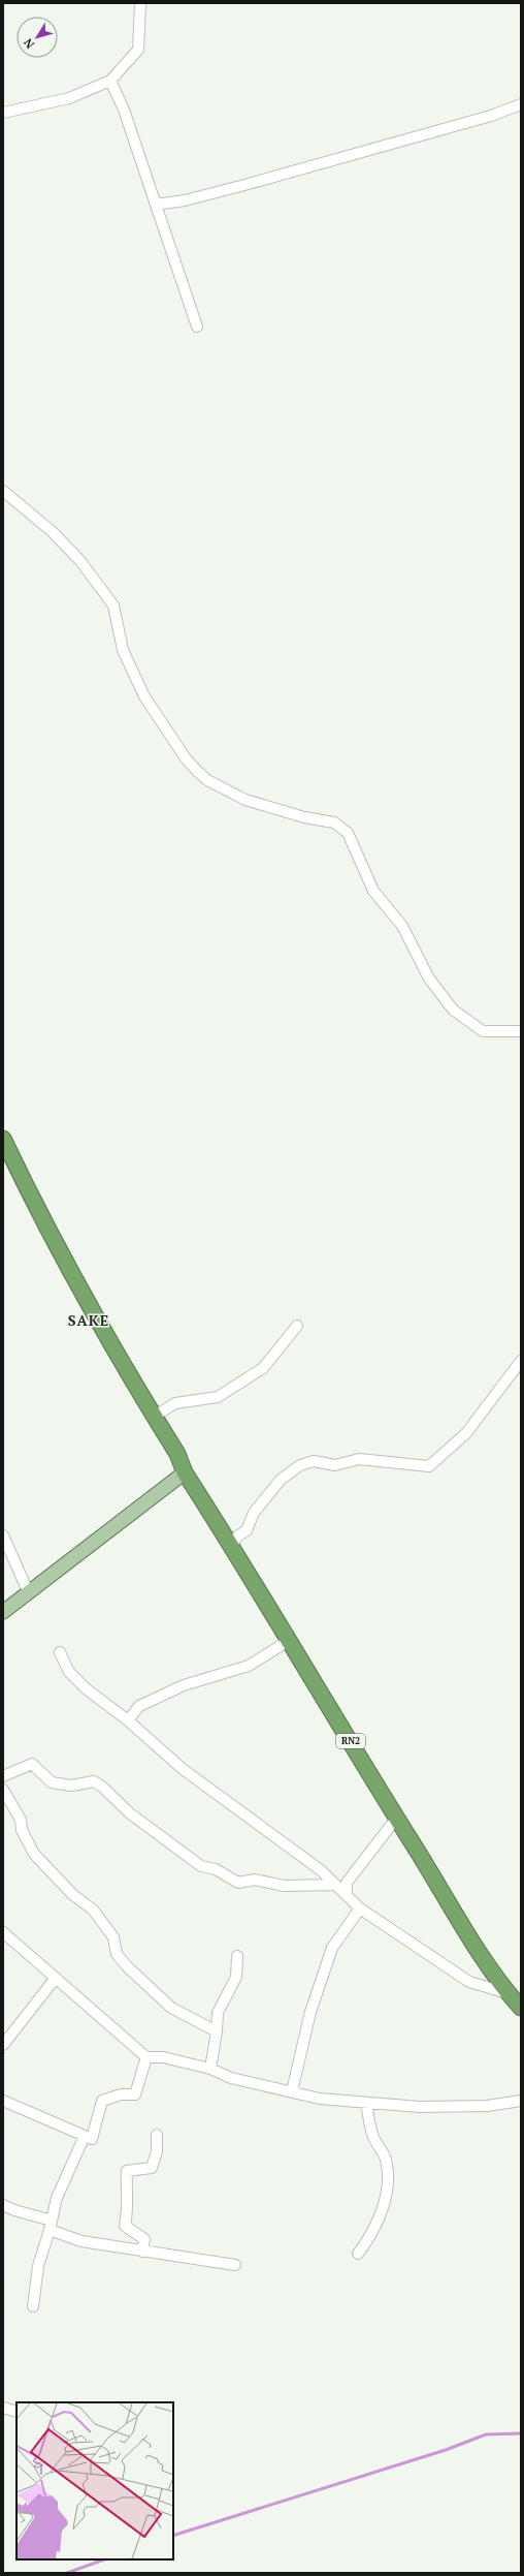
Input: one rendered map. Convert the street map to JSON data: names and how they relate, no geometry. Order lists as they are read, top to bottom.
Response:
{
  "streets": {
    "highway": ["RN2"]
  },
  "districts": ["SAKE"],
  "north": "bottom left"
}
